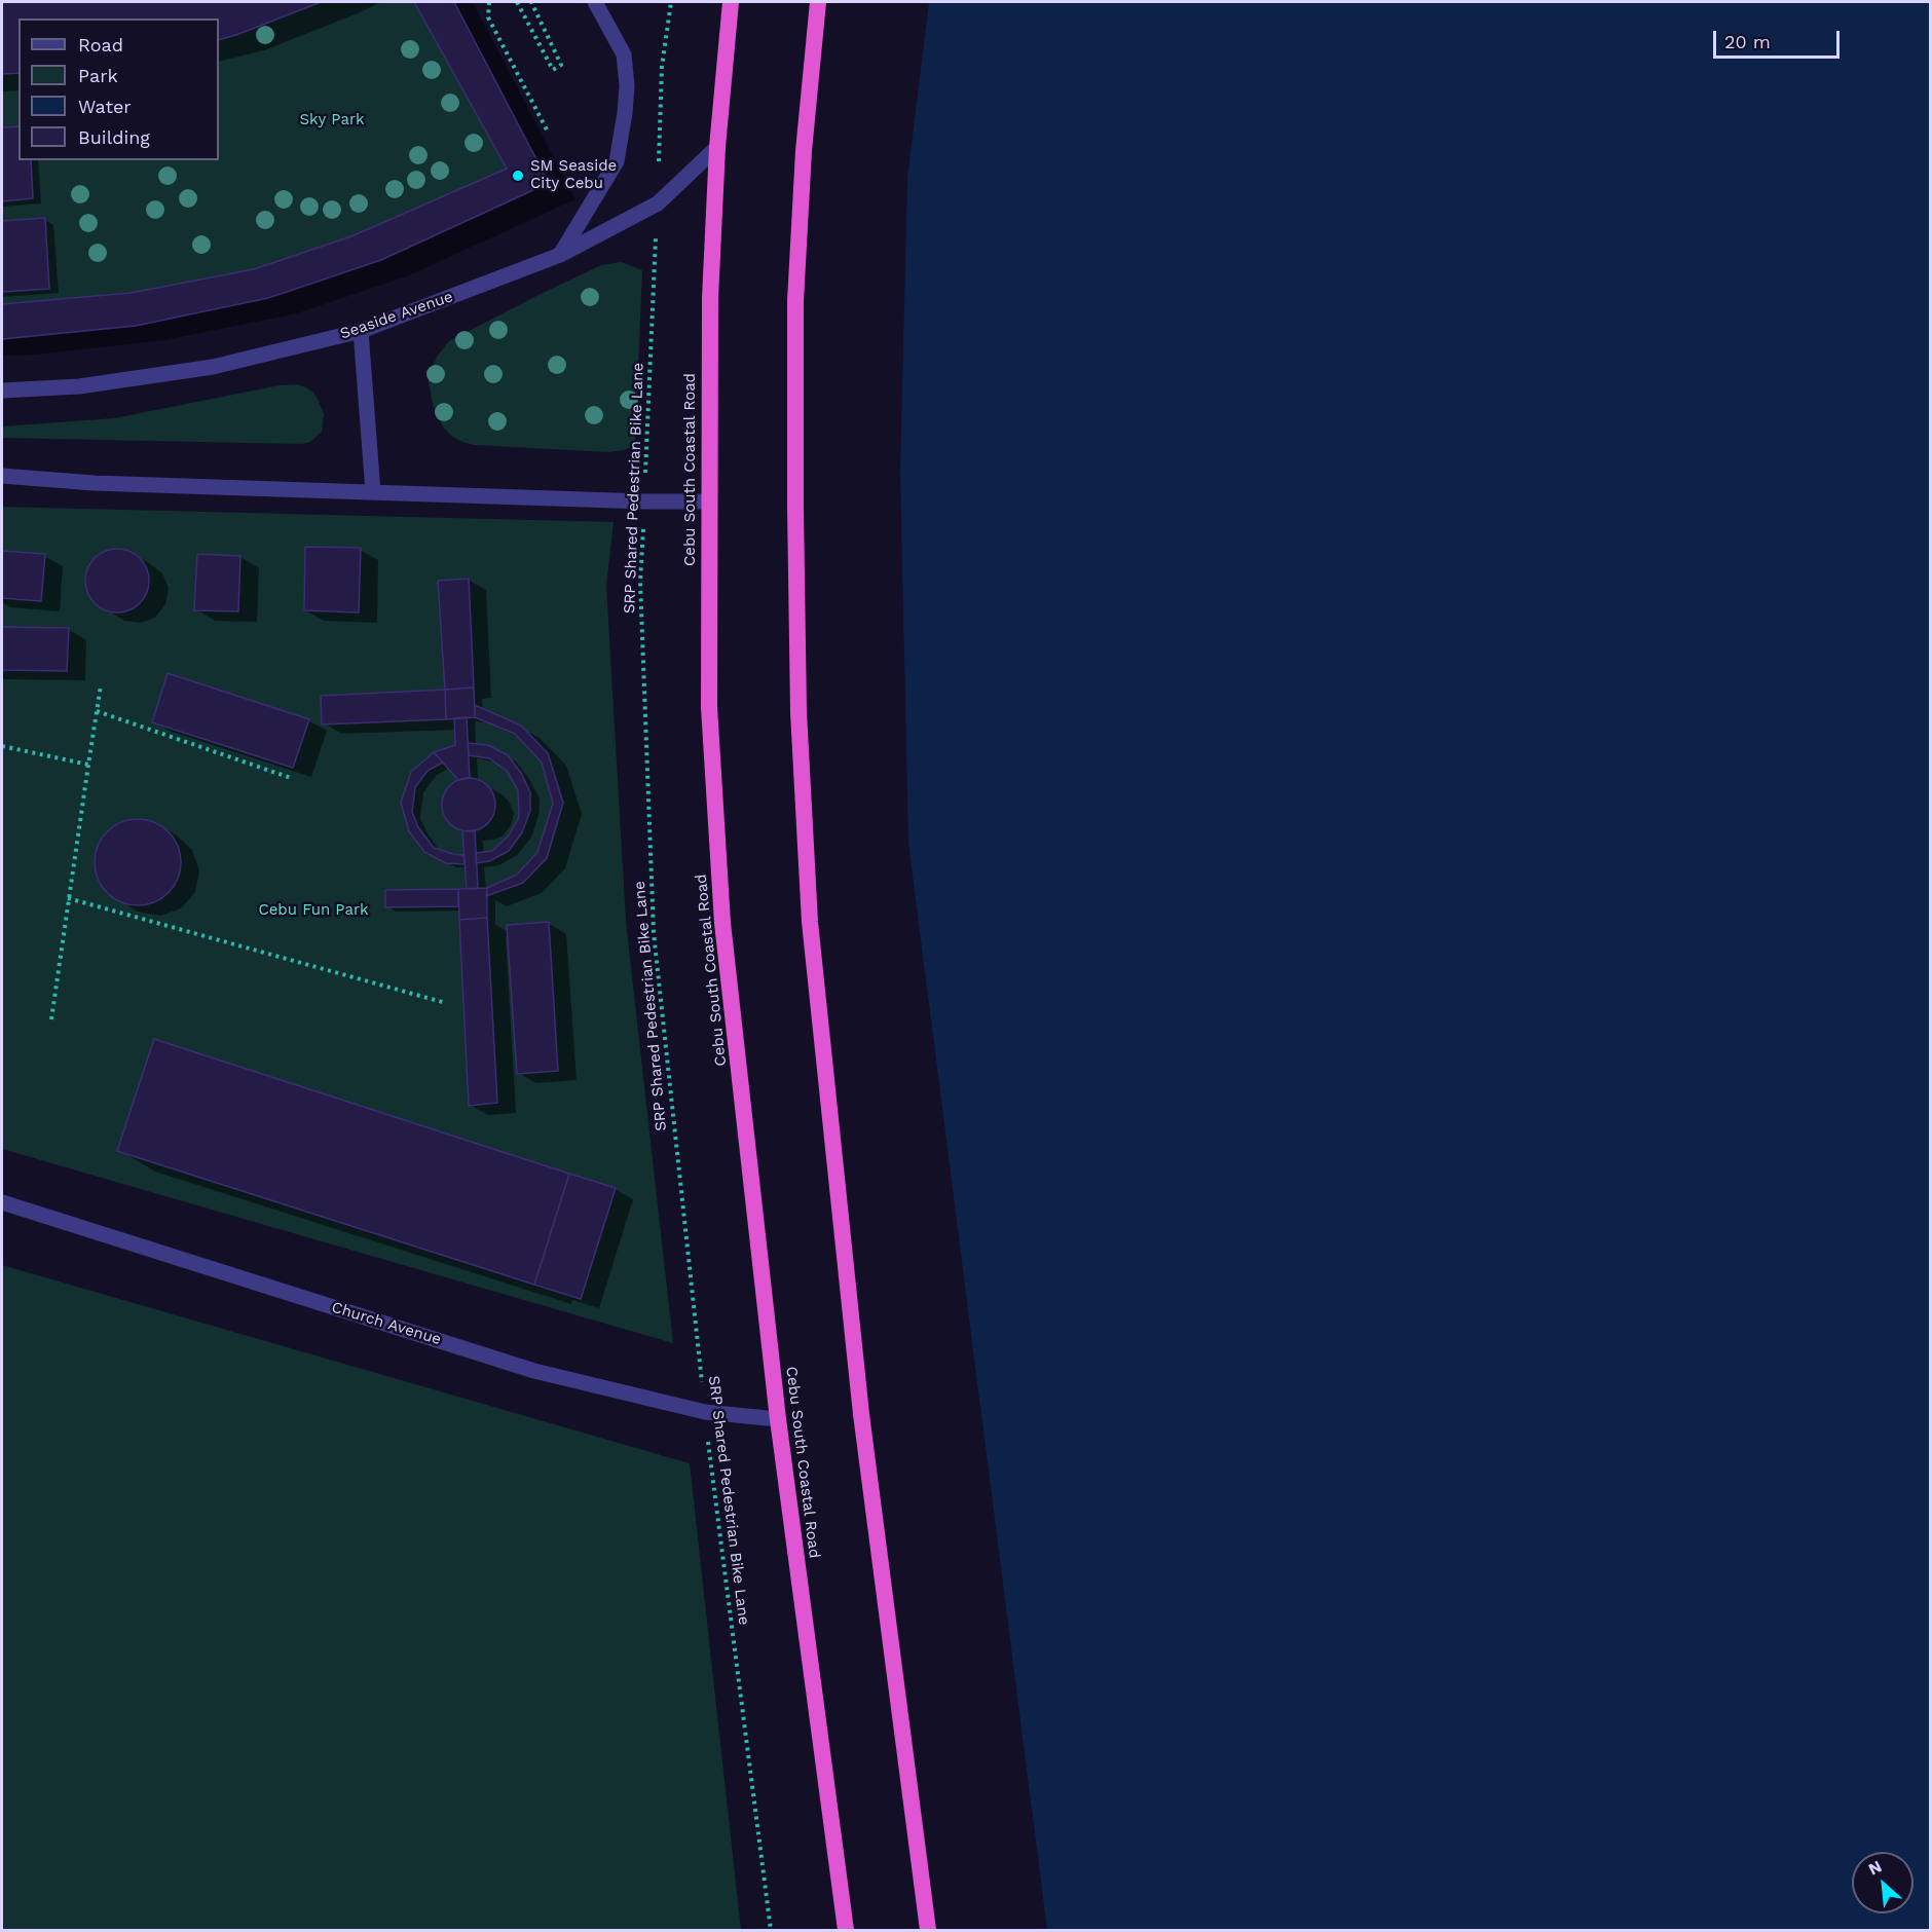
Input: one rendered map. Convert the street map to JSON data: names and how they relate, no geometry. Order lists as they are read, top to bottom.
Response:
{
  "streets": {
    "highway": ["Cebu South Coastal Road"],
    "street": ["Seaside Avenue", "Church Avenue"],
    "path": ["SRP Shared Pedestrian Bike Lane"]
  },
  "crossings": [
    ["Seaside Avenue", "Cebu South Coastal Road"],
    ["Seaside Avenue", "SRP Shared Pedestrian Bike Lane"],
    ["Cebu South Coastal Road", "Church Avenue"],
    ["SRP Shared Pedestrian Bike Lane", "Church Avenue"]
  ],
  "parks": ["Sky Park", "Cebu Fun Park"],
  "places": ["SM Seaside City Cebu"],
  "legend": [
    "Road",
    "Park",
    "Water",
    "Building"
  ],
  "scale_bar": "20 m",
  "north": "top left"
}
